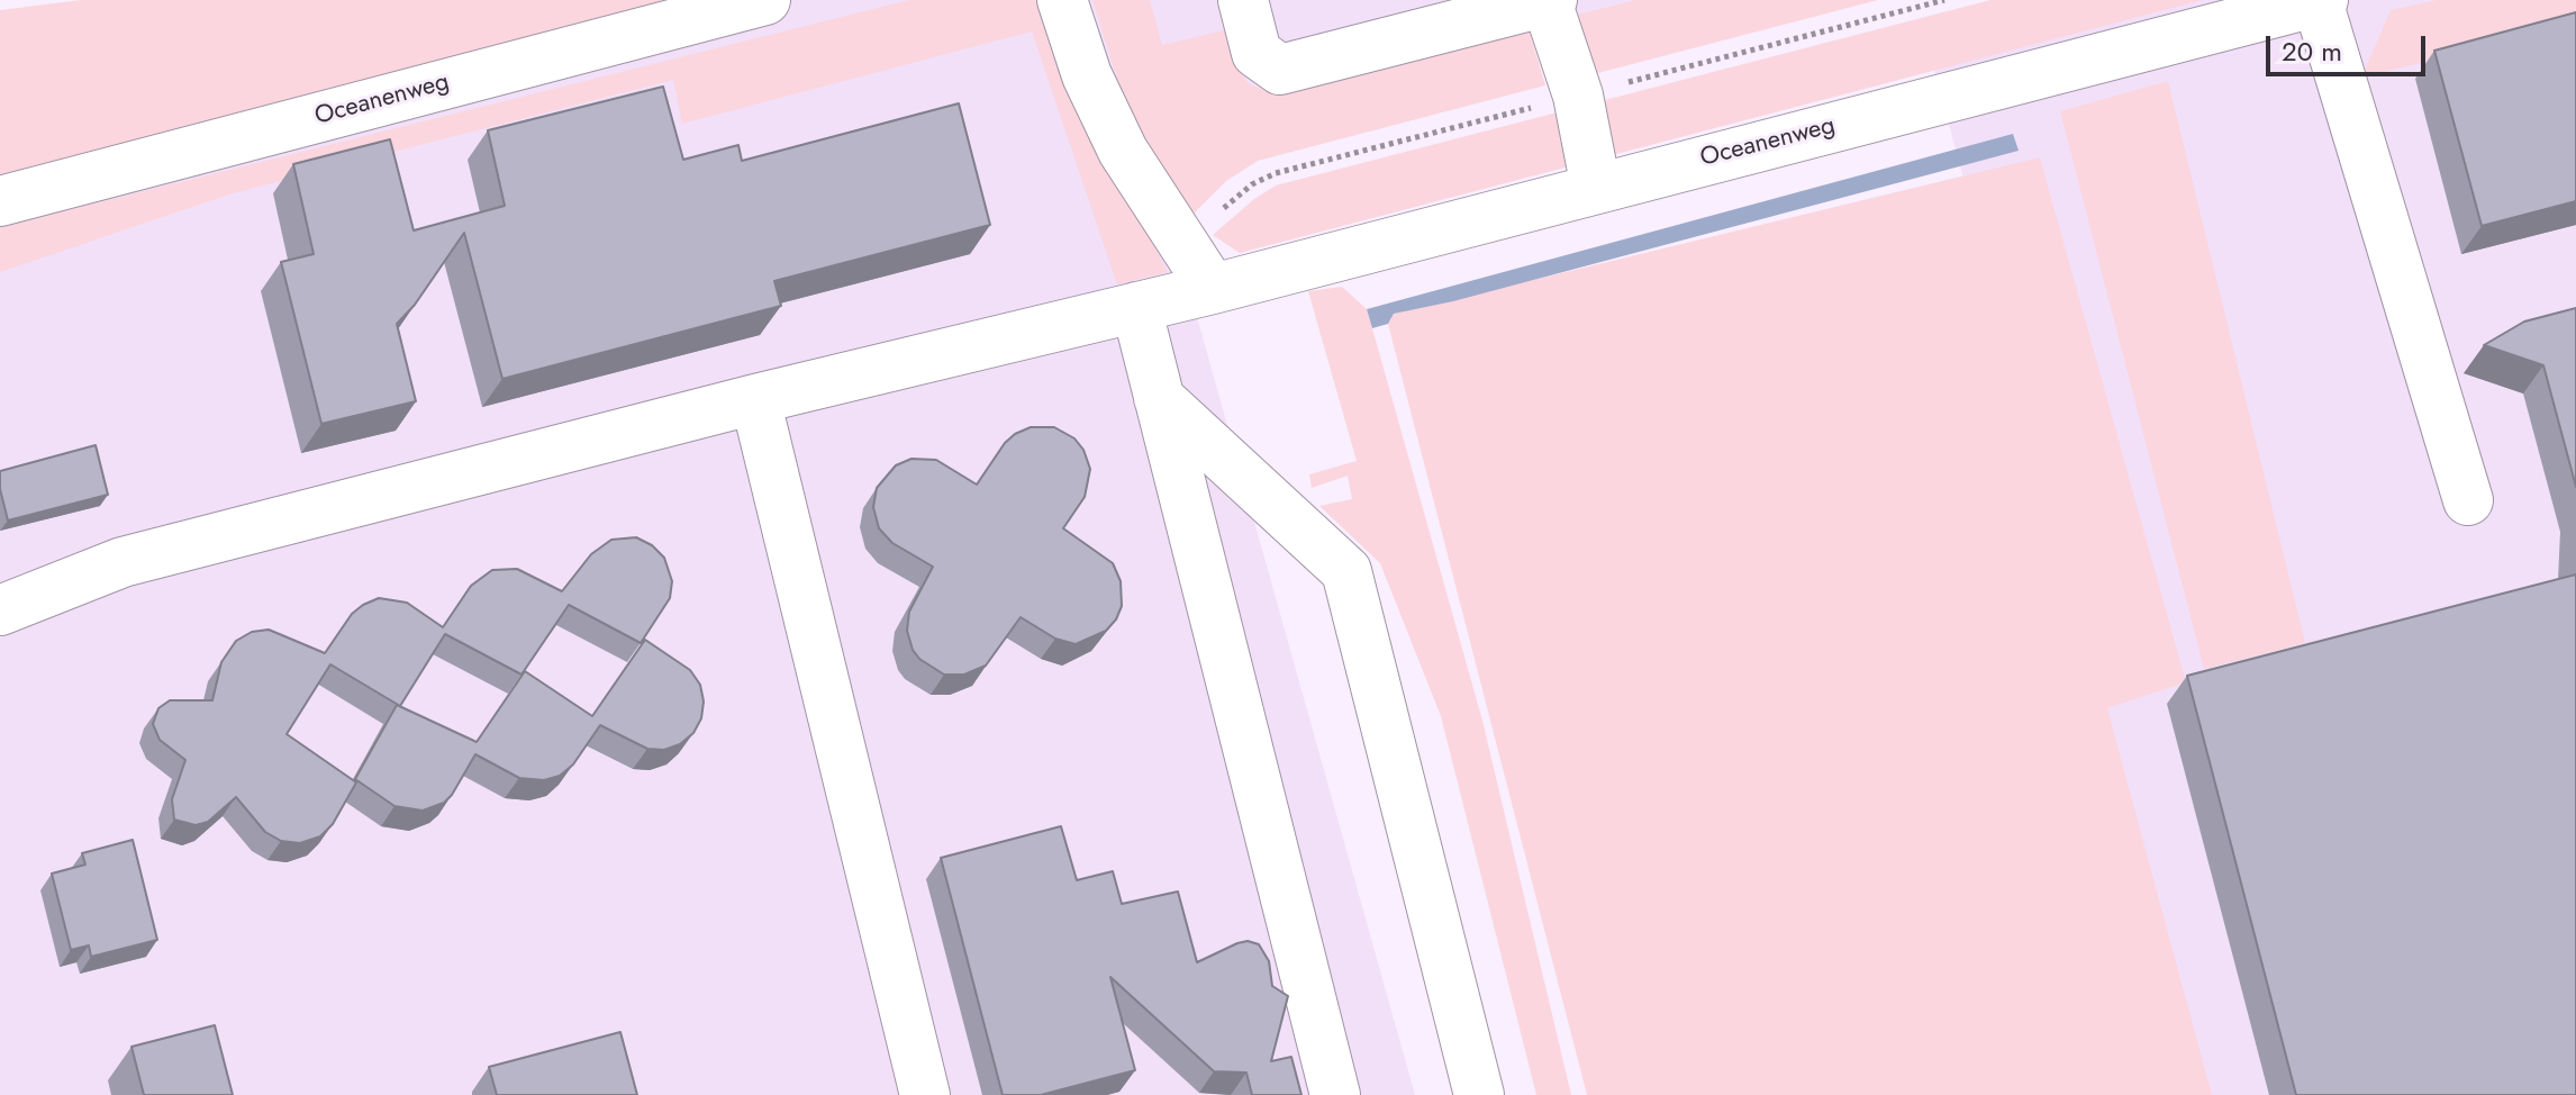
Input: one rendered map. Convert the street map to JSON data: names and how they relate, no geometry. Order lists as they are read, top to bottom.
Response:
{
  "streets": {
    "street": ["Oceanenweg"]
  },
  "scale_bar": "20 m"
}
